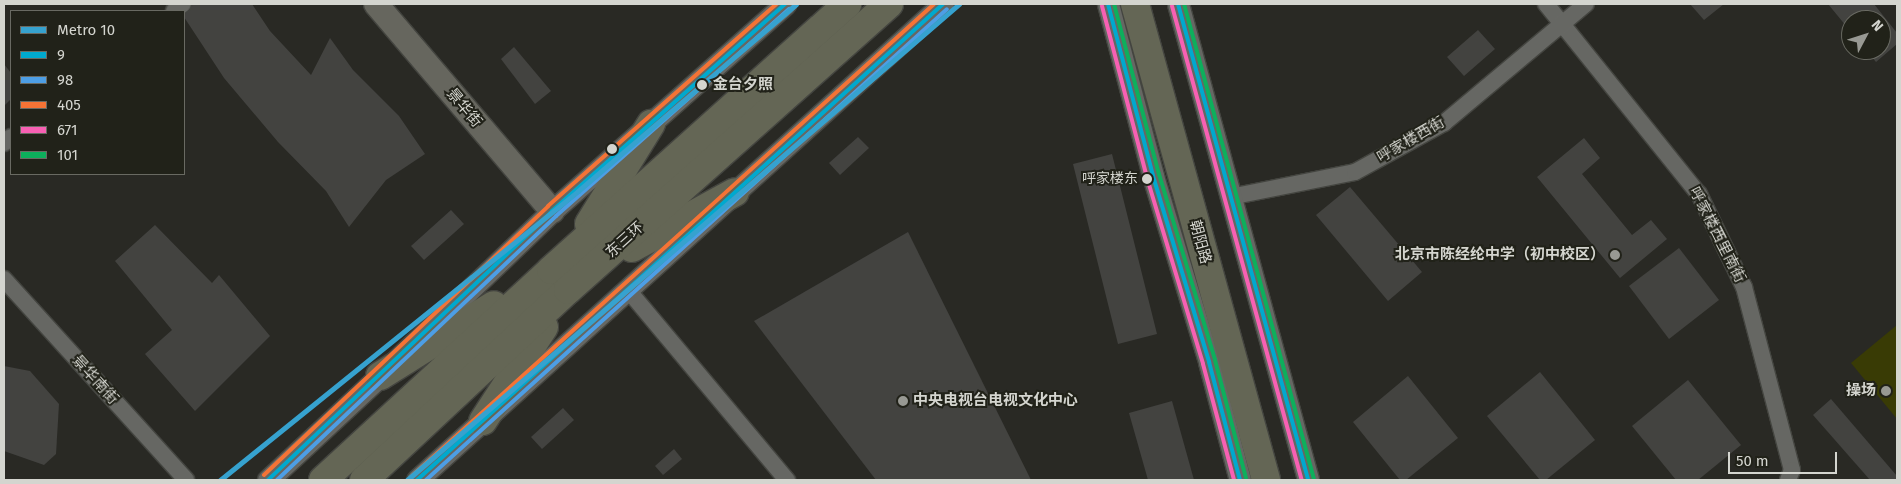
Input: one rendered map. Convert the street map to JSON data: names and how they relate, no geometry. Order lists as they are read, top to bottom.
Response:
{
  "streets": {
    "highway": ["东三环", "朝阳路"],
    "main road": ["景华街"],
    "street": ["呼家楼西街", "呼家楼西里南街", "景华南街"]
  },
  "crossings": [
    ["呼家楼西街", "呼家楼西里南街"]
  ],
  "places": [
    "金台夕照",
    "呼家楼东",
    "北京市陈经纶中学（初中校区）",
    "操场",
    "中央电视台电视文化中心"
  ],
  "lines": [
    "metro line 10",
    "transit line 9",
    "transit line 405",
    "transit line 101",
    "transit line 671",
    "transit line 98"
  ],
  "legend": [
    "Metro 10",
    "9",
    "98",
    "405",
    "671",
    "101"
  ],
  "scale_bar": "50 m",
  "north": "top right"
}
